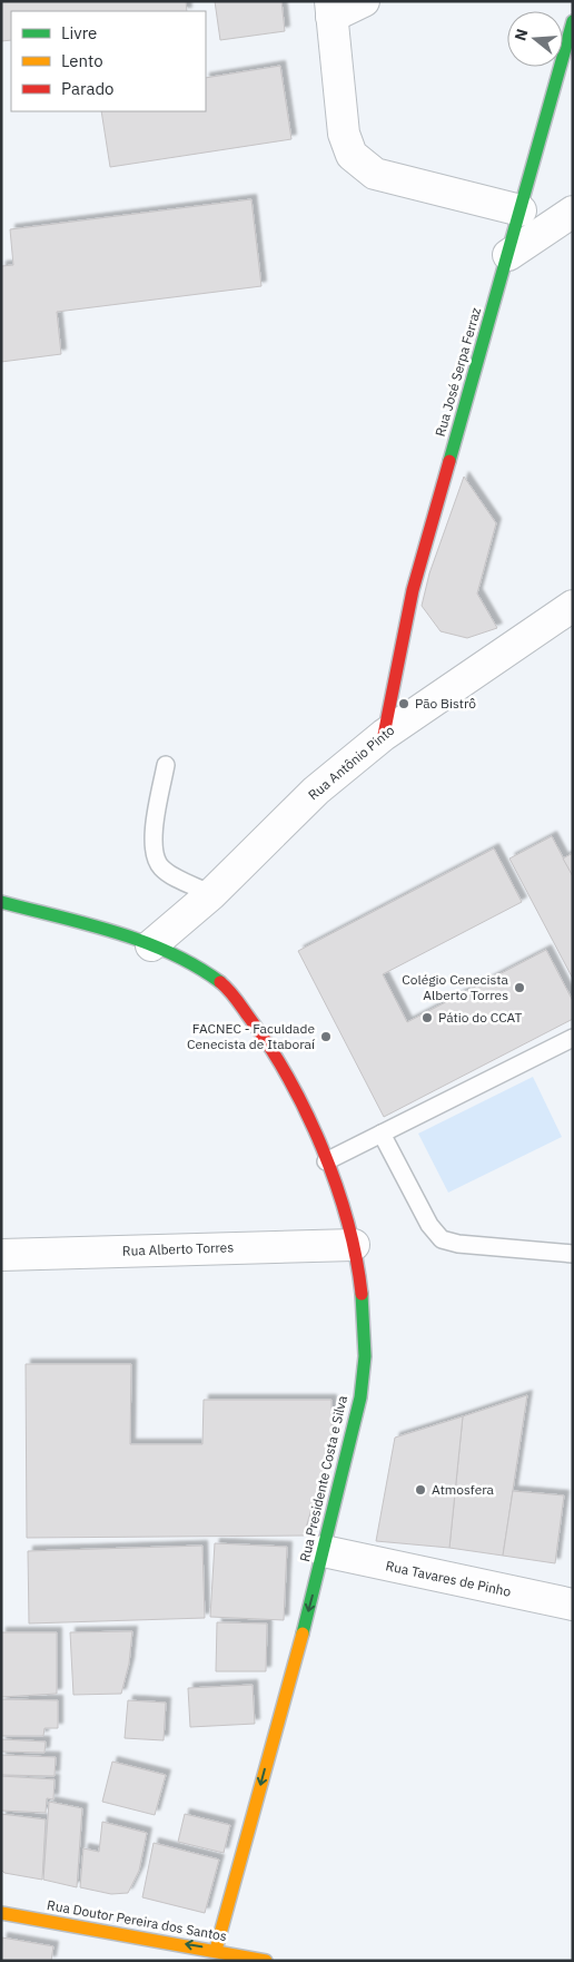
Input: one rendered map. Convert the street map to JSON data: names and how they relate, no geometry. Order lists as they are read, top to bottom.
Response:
{
  "streets": {
    "street": [
      "Rua José Serpa Ferraz",
      "Rua Antônio Pinto",
      "Rua Alberto Torres",
      "Rua Presidente Costa e Silva",
      "Rua Tavares de Pinho",
      "Rua Doutor Pereira dos Santos"
    ]
  },
  "crossings": [
    ["Rua José Serpa Ferraz", "Rua Antônio Pinto"],
    ["Rua Antônio Pinto", "Rua Presidente Costa e Silva"],
    ["Rua Alberto Torres", "Rua Presidente Costa e Silva"],
    ["Rua Presidente Costa e Silva", "Rua Tavares de Pinho"],
    ["Rua Presidente Costa e Silva", "Rua Doutor Pereira dos Santos"]
  ],
  "one_way": ["Rua Doutor Pereira dos Santos"],
  "places": [
    "Pão Bistrô",
    "Colégio Cenecista Alberto Torres",
    "Pátio do CCAT",
    "FACNEC - Faculdade Cenecista de Itaboraí",
    "Atmosfera"
  ],
  "legend": ["Livre", "Lento", "Parado"],
  "north": "left"
}
